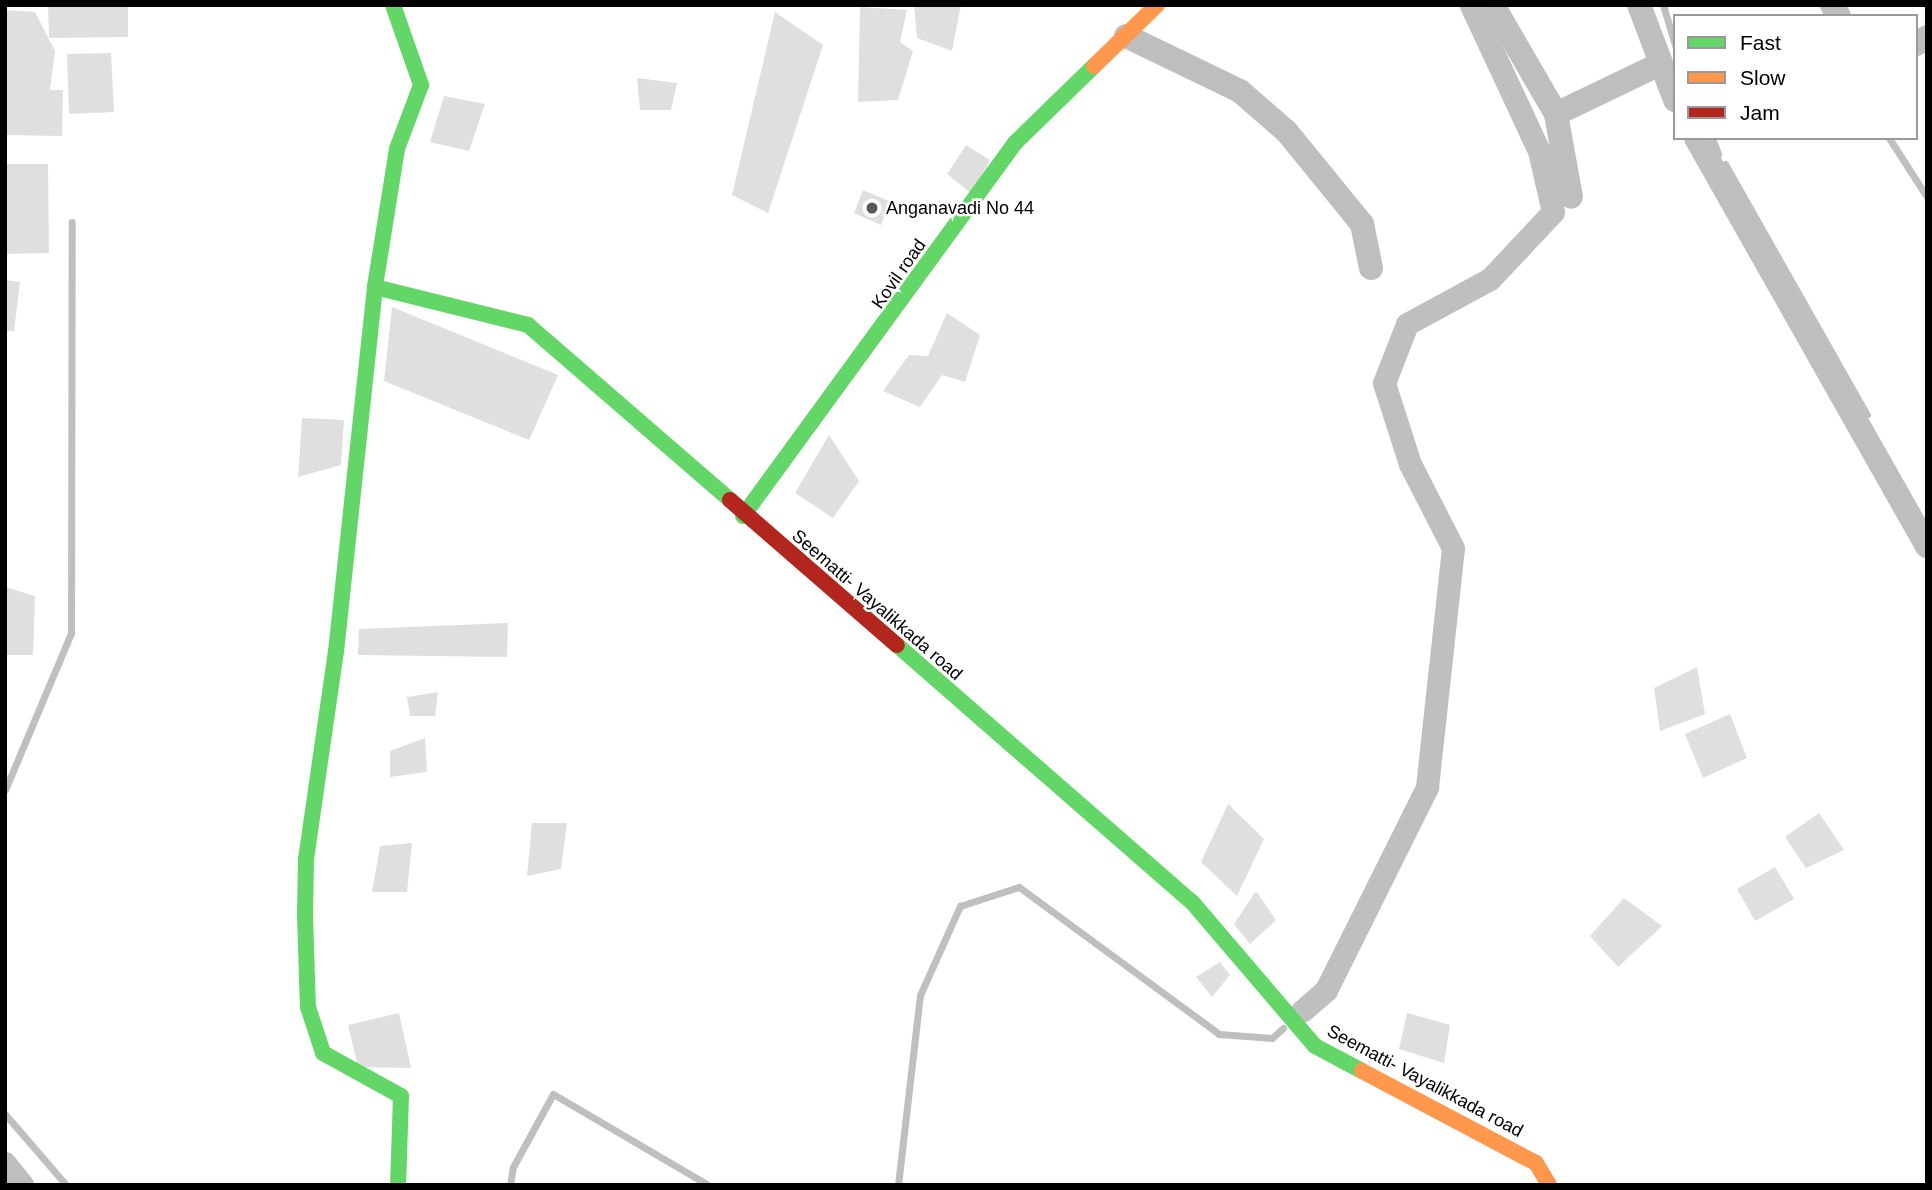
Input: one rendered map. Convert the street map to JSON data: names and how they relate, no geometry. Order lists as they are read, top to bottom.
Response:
{
  "streets": {
    "street": ["Kovil road", "Seematti- Vayalikkada road"]
  },
  "crossings": [
    ["Kovil road", "Seematti- Vayalikkada road"]
  ],
  "places": ["Anganavadi No 44"],
  "legend": ["Fast", "Slow", "Jam"]
}
